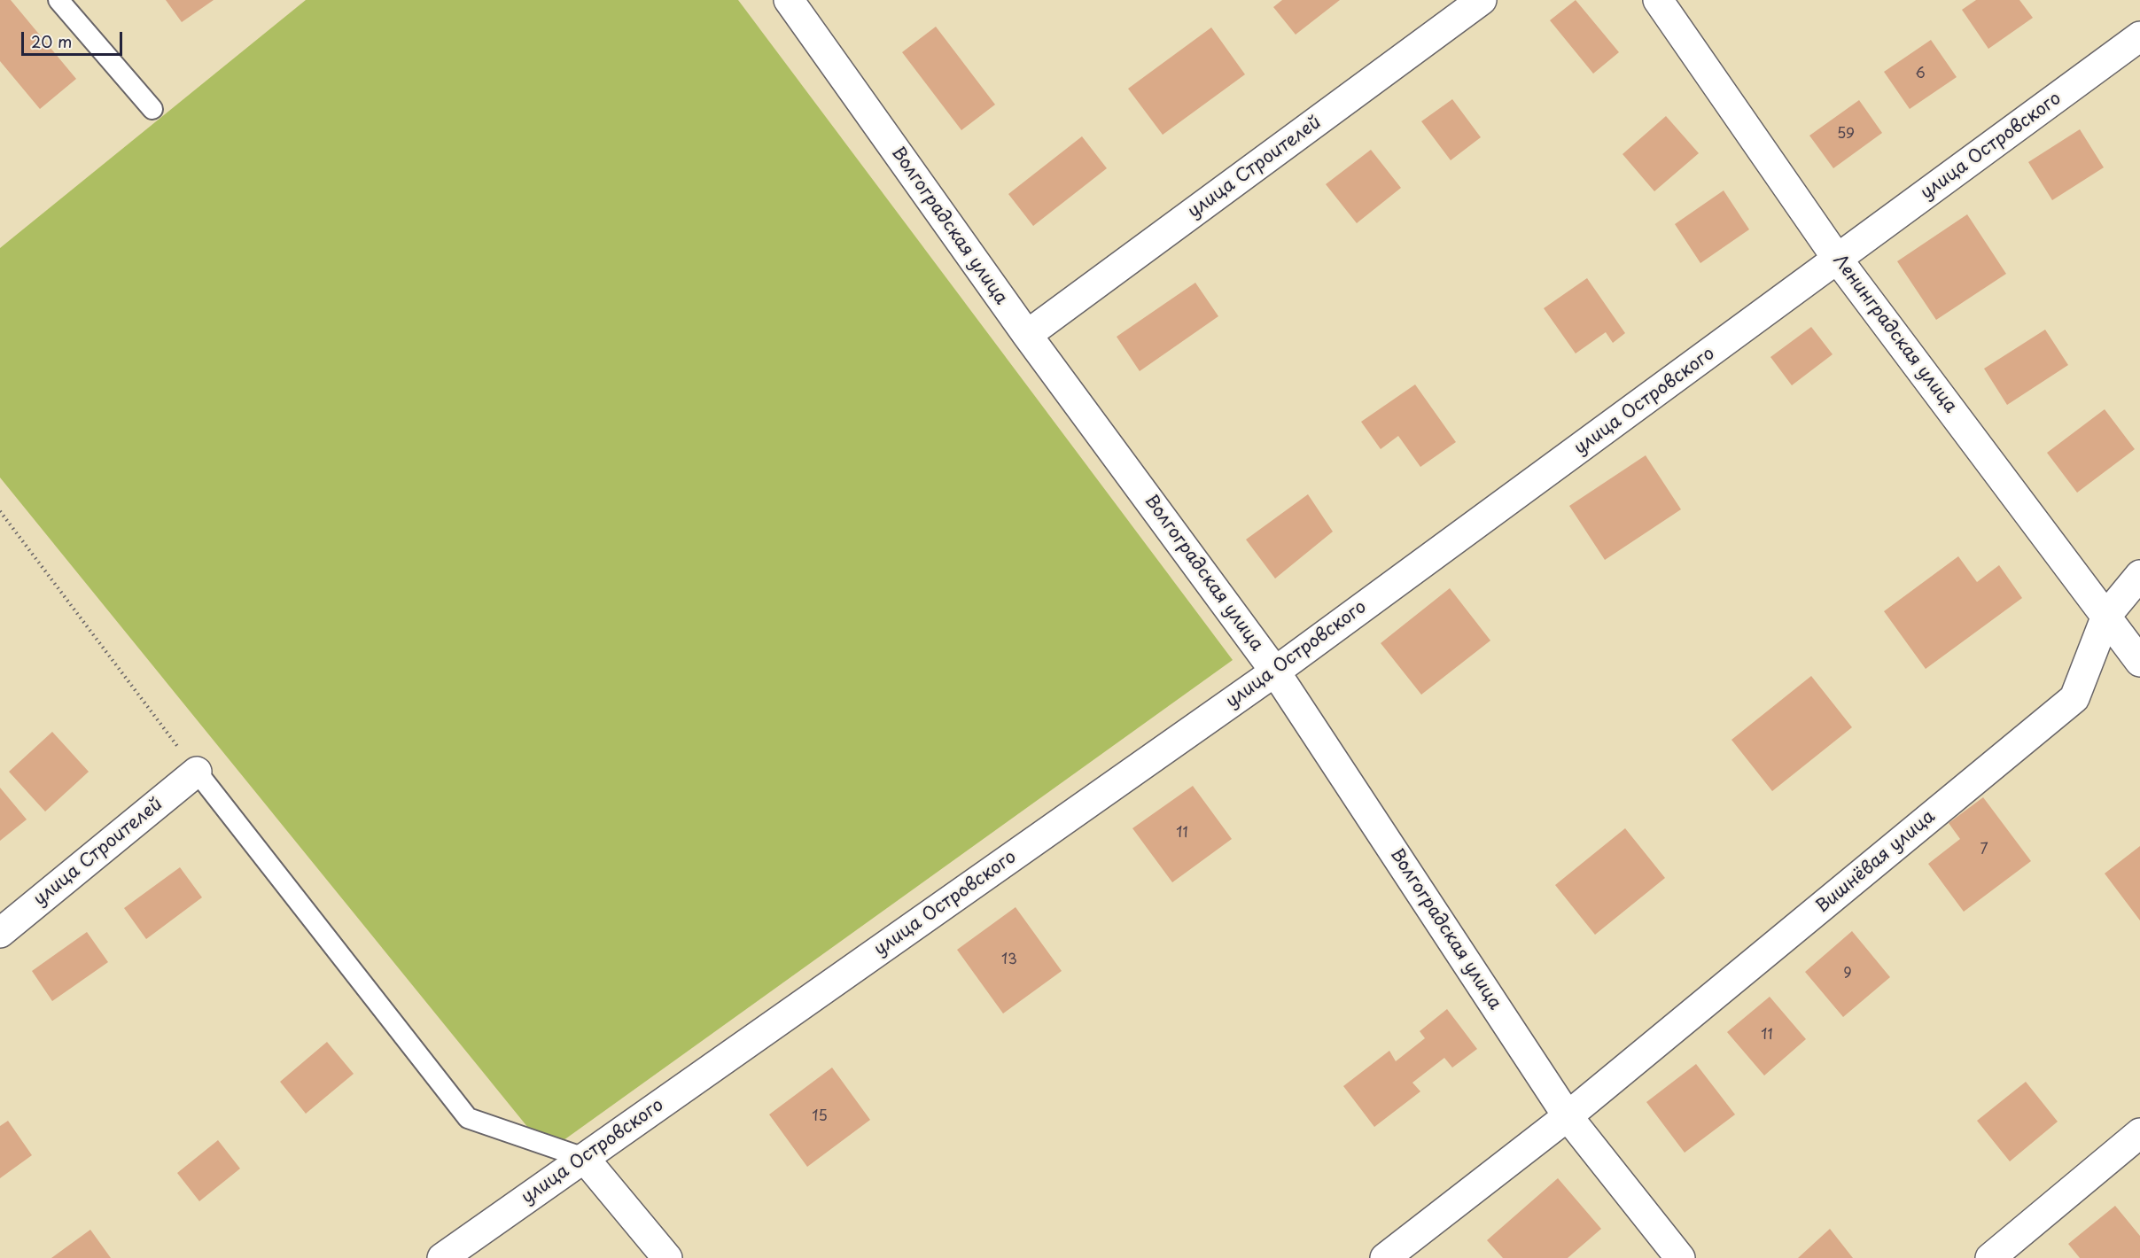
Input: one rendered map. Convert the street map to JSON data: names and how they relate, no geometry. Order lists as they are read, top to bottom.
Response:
{
  "streets": {
    "street": [
      "улица Островского",
      "улица Строителей",
      "Волгоградская улица",
      "Ленинградская улица",
      "Вишнёвая улица"
    ]
  },
  "crossings": [
    ["улица Островского", "Волгоградская улица"],
    ["улица Островского", "Ленинградская улица"],
    ["улица Строителей", "Волгоградская улица"],
    ["Волгоградская улица", "Вишнёвая улица"],
    ["Ленинградская улица", "Вишнёвая улица"]
  ],
  "house_numbers": [
    "6",
    "59",
    "11",
    "7",
    "13",
    "9",
    "11",
    "15"
  ],
  "scale_bar": "20 m"
}
